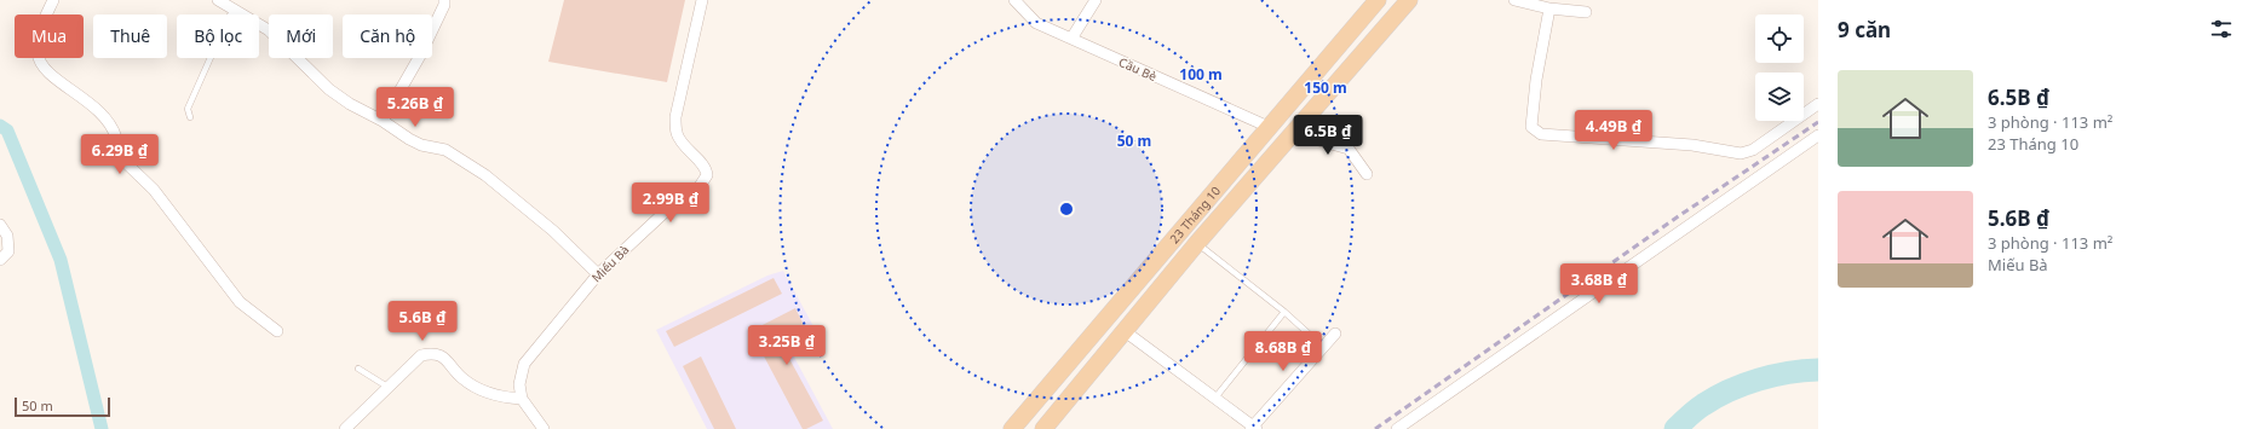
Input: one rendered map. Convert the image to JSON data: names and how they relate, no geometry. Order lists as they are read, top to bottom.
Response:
{
  "streets": {
    "main road": ["23 Tháng 10"],
    "street": ["Cầu Bè", "Miếu Bà"]
  },
  "crossings": [
    ["Cầu Bè", "23 Tháng 10"]
  ],
  "scale_bar": "50 m",
  "page": {
    "heading": "9 căn",
    "chip": [
      "Mua",
      "Thuê",
      "Bộ lọc",
      "Mới",
      "Căn hộ"
    ],
    "list": [
      {
        "name": "6.5B ₫",
        "note": "3 phòng · 113 m² · 23 Tháng 10"
      },
      {
        "name": "5.6B ₫",
        "note": "3 phòng · 113 m² · Miếu Bà"
      }
    ],
    "price": [
      "5.26B ₫",
      "4.49B ₫",
      "6.5B ₫",
      "6.29B ₫",
      "2.99B ₫",
      "3.68B ₫",
      "5.6B ₫",
      "3.25B ₫",
      "8.68B ₫"
    ],
    "scale": "50 m"
  },
  "rings": ["100 m", "150 m", "50 m"]
}
